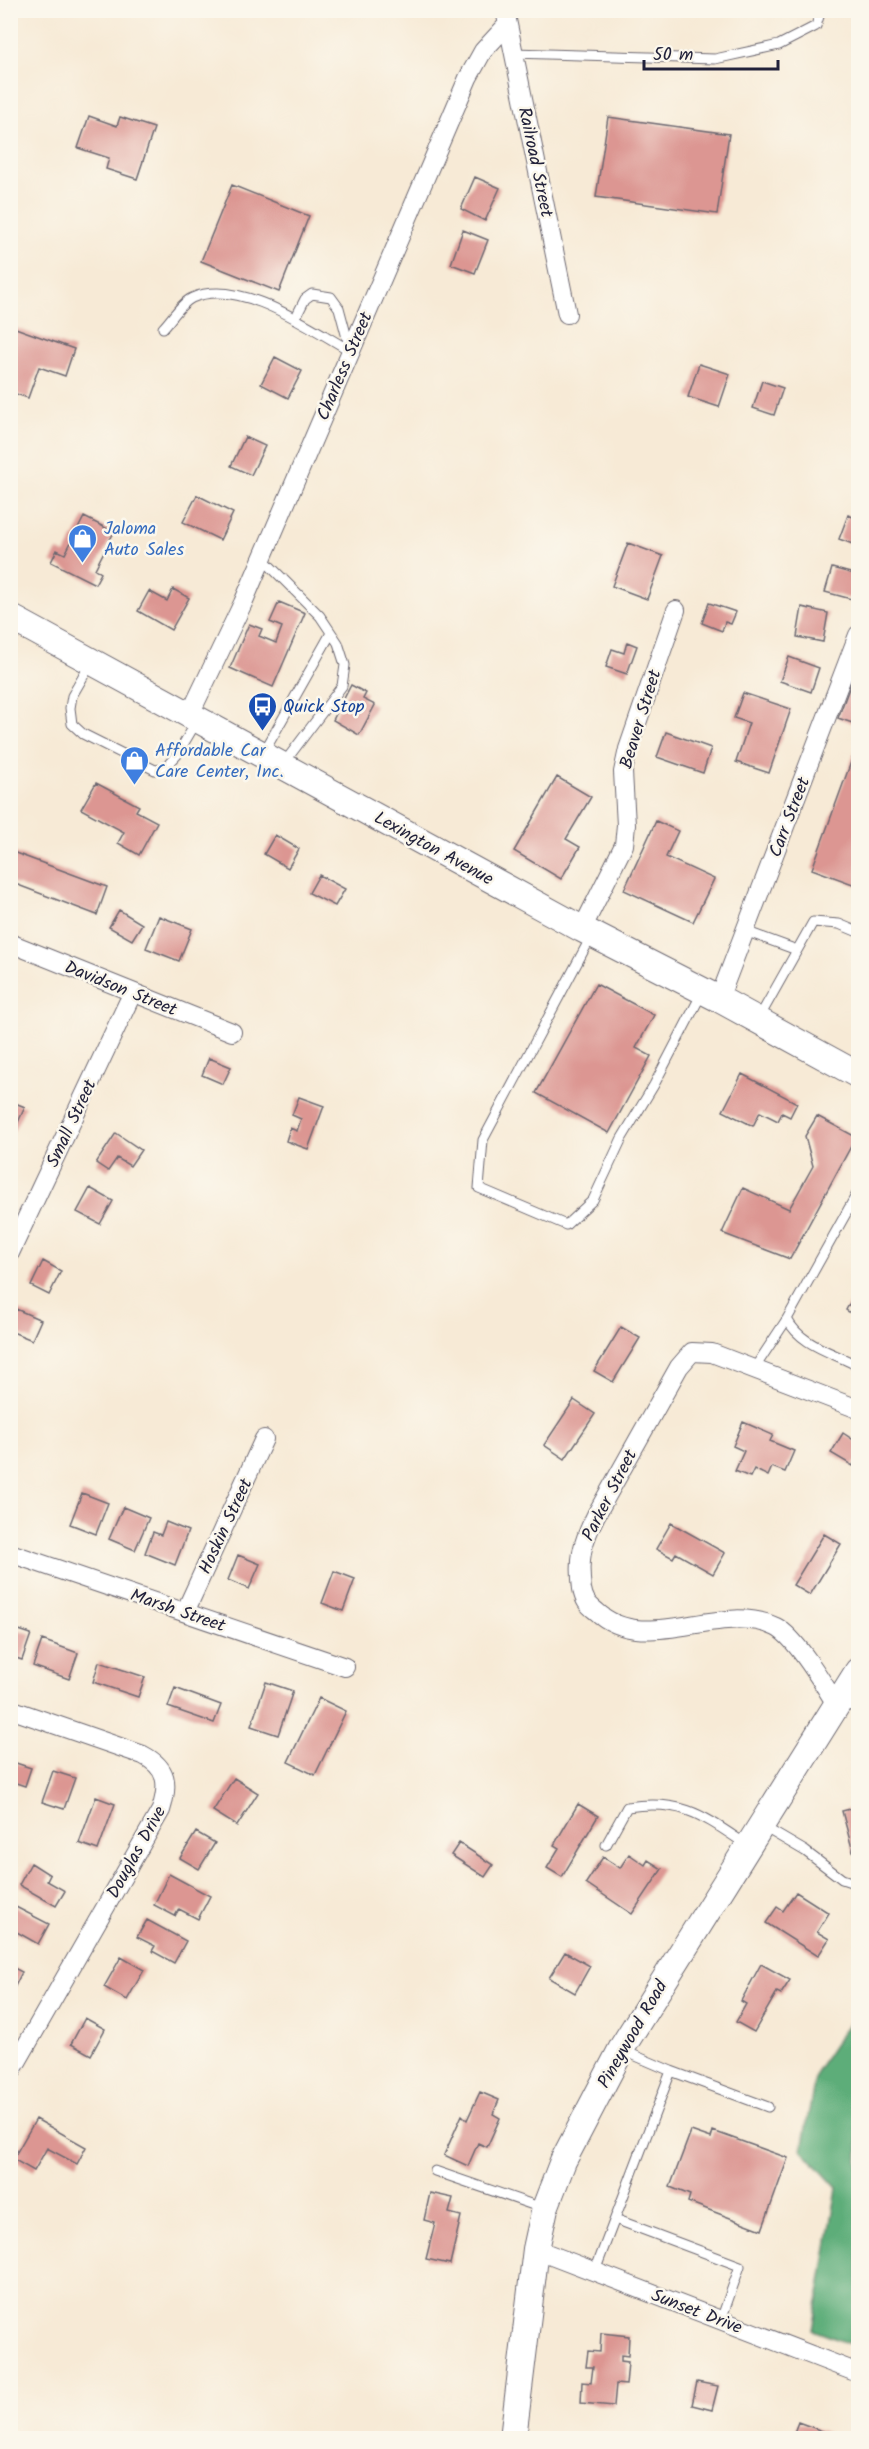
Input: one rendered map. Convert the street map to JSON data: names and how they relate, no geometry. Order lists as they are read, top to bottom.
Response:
{
  "streets": {
    "main road": ["Lexington Avenue", "Pineywood Road"],
    "street": [
      "Railroad Street",
      "Charless Street",
      "Beaver Street",
      "Carr Street",
      "Davidson Street",
      "Small Street",
      "Parker Street",
      "Hoskin Street",
      "Marsh Street",
      "Douglas Drive",
      "Sunset Drive"
    ]
  },
  "crossings": [
    ["Railroad Street", "Charless Street"],
    ["Charless Street", "Lexington Avenue"],
    ["Beaver Street", "Lexington Avenue"],
    ["Carr Street", "Lexington Avenue"],
    ["Davidson Street", "Small Street"],
    ["Parker Street", "Pineywood Road"],
    ["Hoskin Street", "Marsh Street"],
    ["Pineywood Road", "Sunset Drive"]
  ],
  "places": {
    "shop": ["Jaloma Auto Sales", "Affordable Car Care Center, Inc."],
    "bus stop": ["Quick Stop"]
  },
  "scale_bar": "50 m"
}
